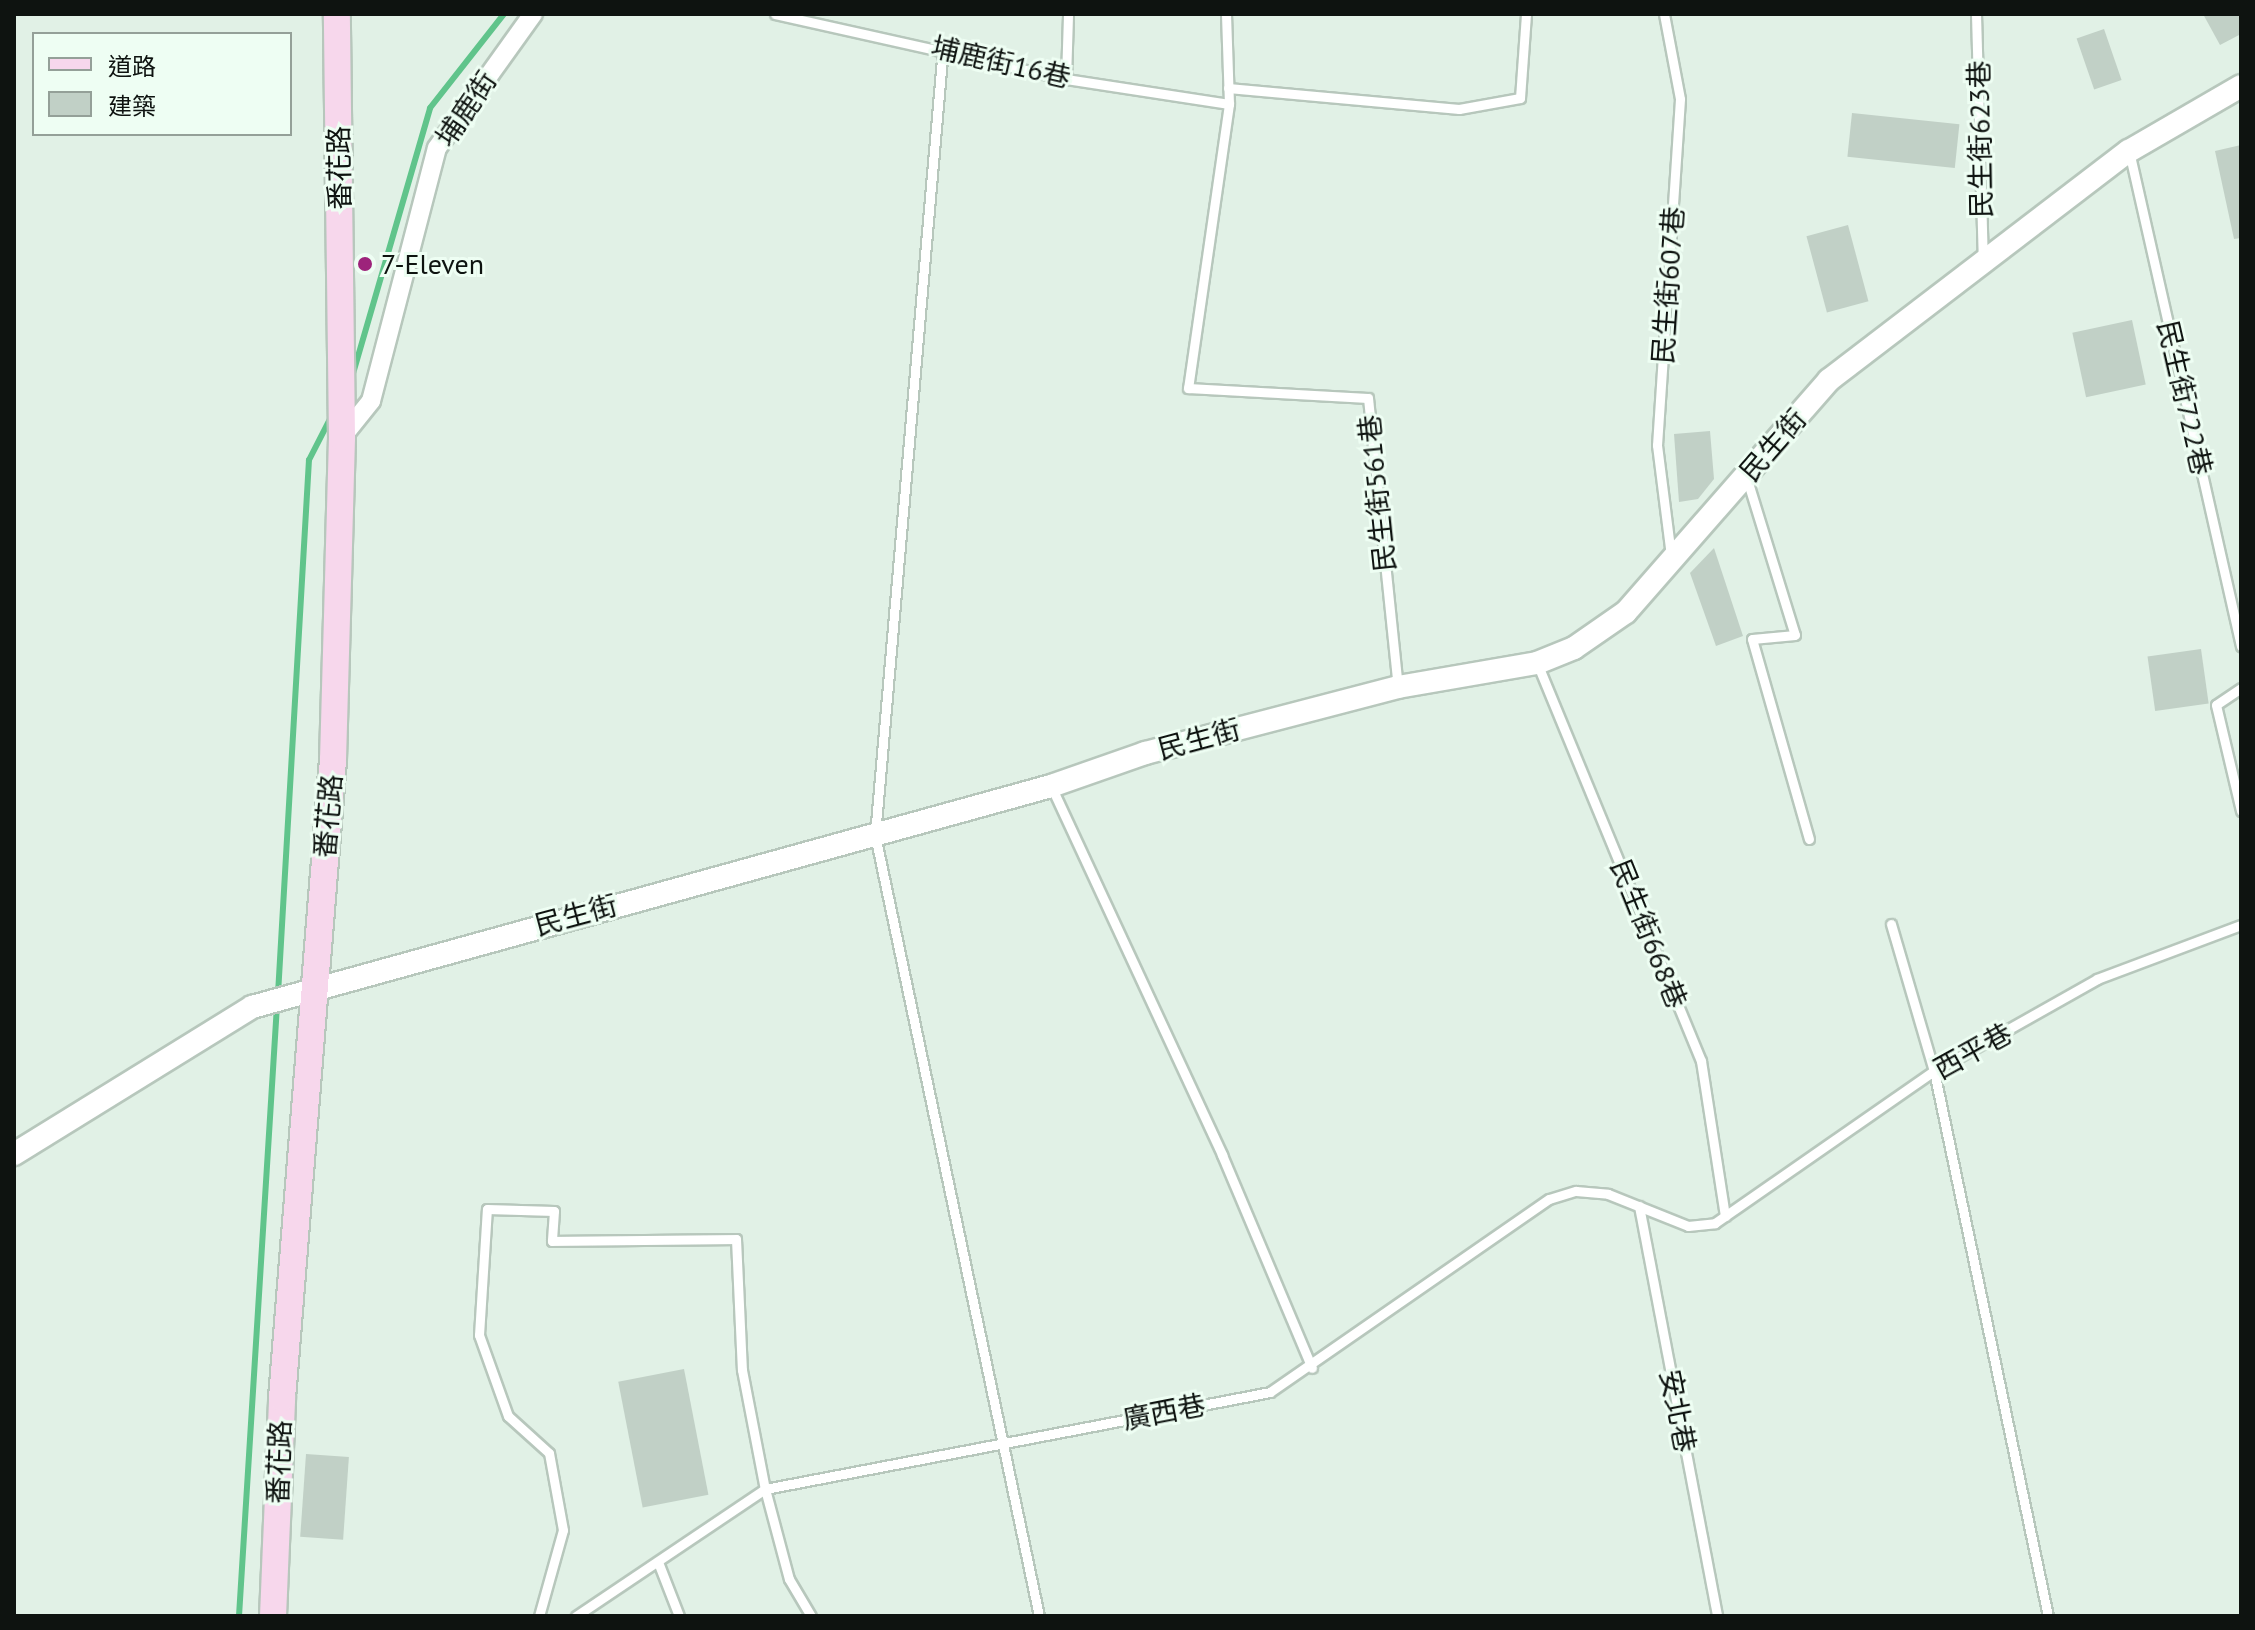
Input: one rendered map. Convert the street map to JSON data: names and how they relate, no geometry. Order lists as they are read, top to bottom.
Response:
{
  "streets": {
    "main road": ["番花路"],
    "street": ["埔鹿街", "民生街"],
    "lane": [
      "埔鹿街16巷",
      "民生街623巷",
      "民生街607巷",
      "民生街722巷",
      "民生街561巷",
      "民生街668巷",
      "西平巷",
      "安北巷",
      "廣西巷"
    ]
  },
  "crossings": [
    ["埔鹿街16巷", "民生街561巷"],
    ["埔鹿街", "番花路"],
    ["民生街623巷", "民生街"],
    ["番花路", "民生街"],
    ["民生街607巷", "民生街"],
    ["民生街722巷", "民生街"],
    ["民生街", "民生街561巷"],
    ["民生街", "民生街668巷"],
    ["民生街668巷", "西平巷"],
    ["民生街668巷", "廣西巷"],
    ["西平巷", "廣西巷"],
    ["安北巷", "廣西巷"]
  ],
  "places": ["7-Eleven"],
  "legend": ["道路", "建築"]
}
